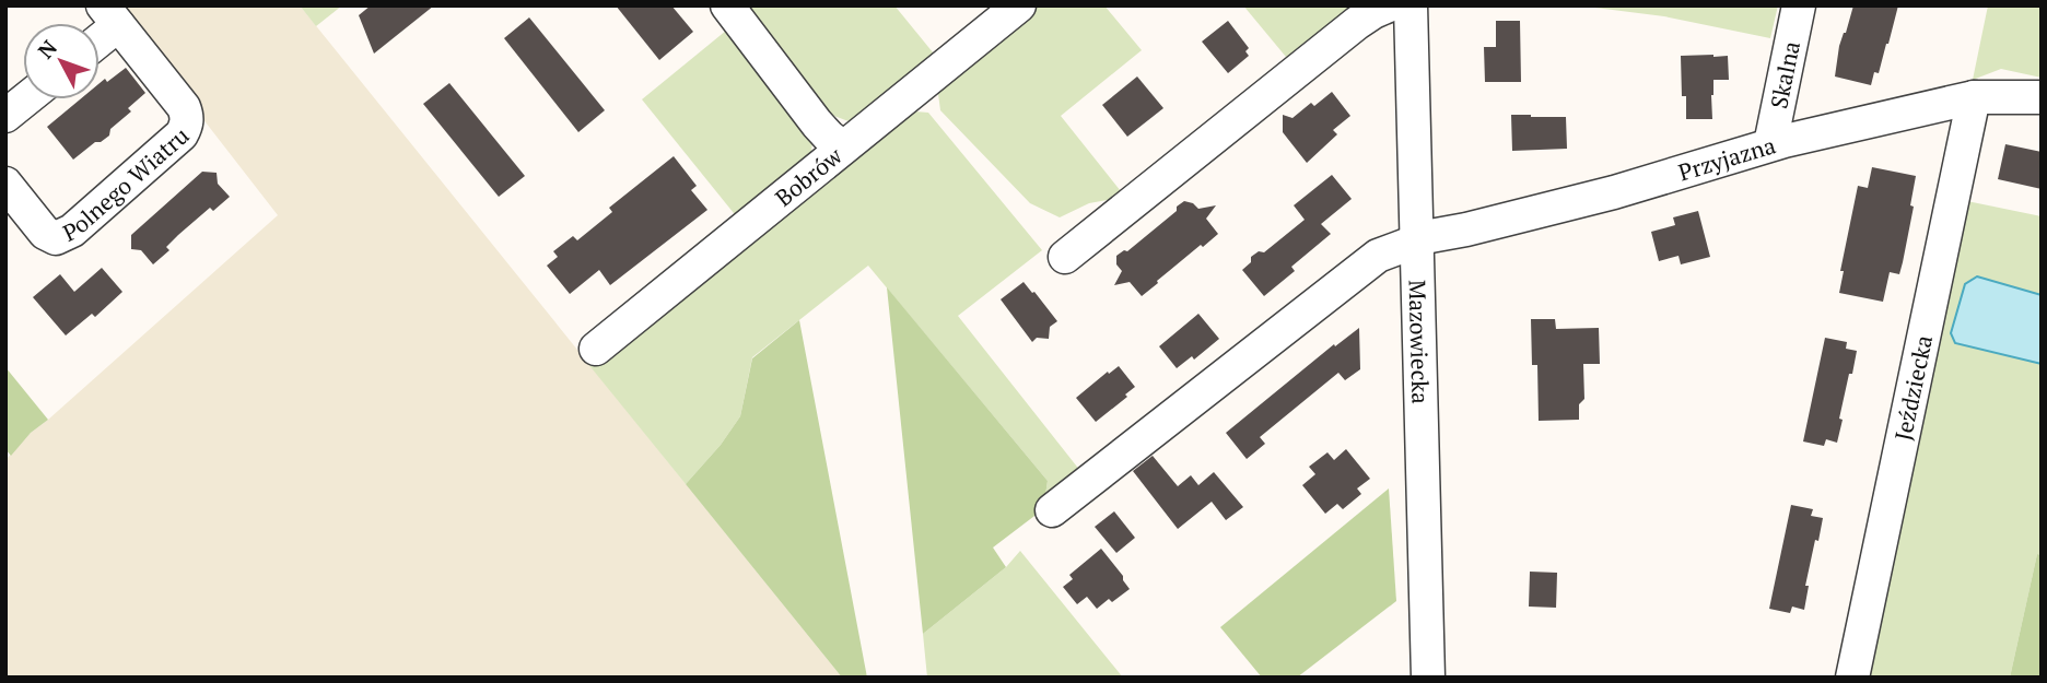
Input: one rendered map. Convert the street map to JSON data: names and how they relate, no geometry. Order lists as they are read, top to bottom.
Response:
{
  "streets": {
    "street": [
      "Skalna",
      "Przyjazna",
      "Bobrów",
      "Polnego Wiatru",
      "Mazowiecka",
      "Jeździecka"
    ]
  },
  "crossings": [
    ["Skalna", "Przyjazna"],
    ["Przyjazna", "Mazowiecka"],
    ["Przyjazna", "Jeździecka"]
  ],
  "north": "top left"
}
